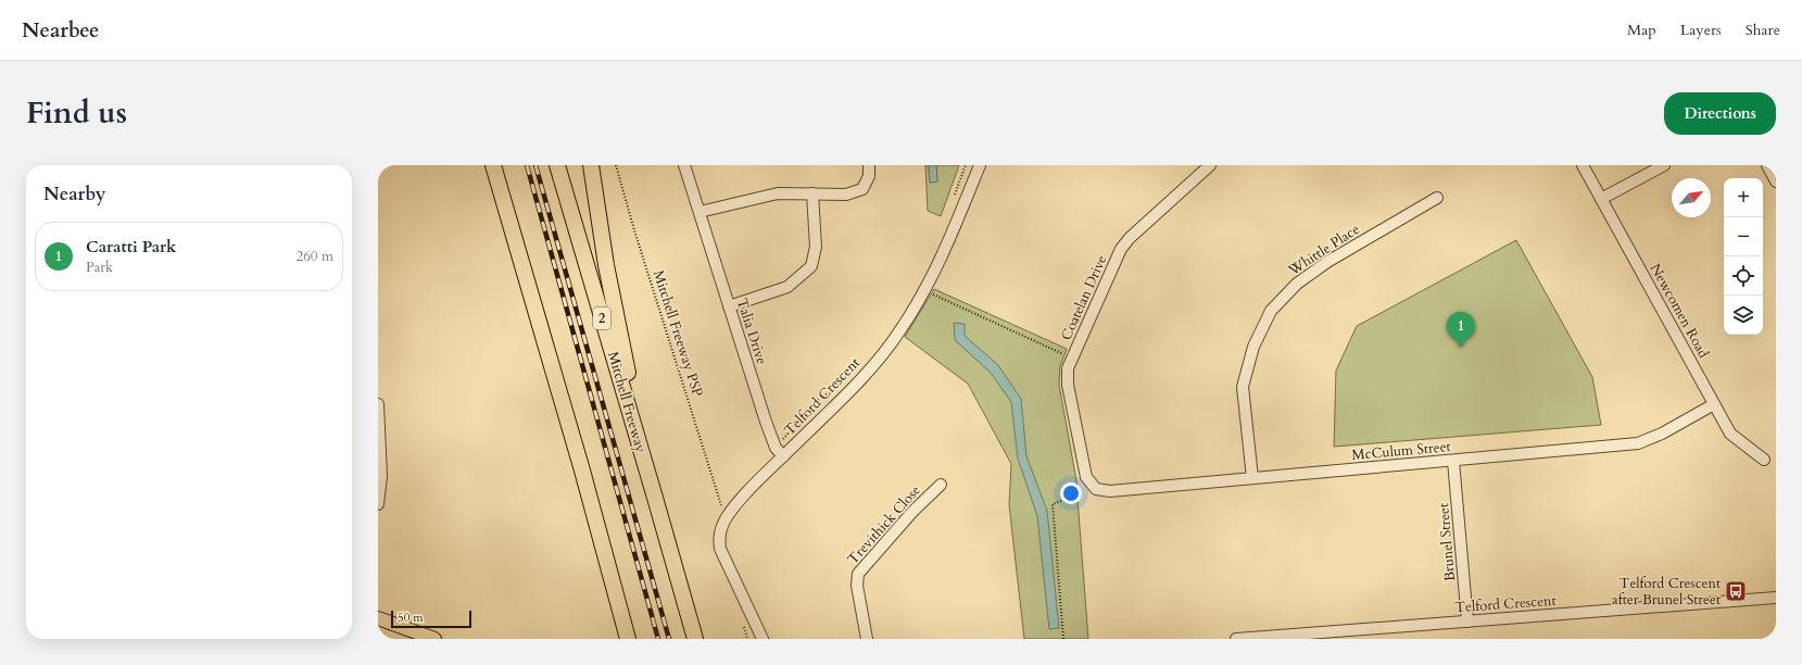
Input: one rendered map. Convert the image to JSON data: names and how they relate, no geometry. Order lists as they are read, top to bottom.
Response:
{
  "streets": {
    "highway": ["2", "Mitchell Freeway"],
    "street": [
      "Whittle Place",
      "Coatelan Drive",
      "Newcomen Road",
      "Talia Drive",
      "Telford Crescent",
      "McCulum Street",
      "Trevithick Close",
      "Brunel Street"
    ],
    "path": ["Mitchell Freeway PSP"]
  },
  "crossings": [
    ["Whittle Place", "McCulum Street"],
    ["Coatelan Drive", "McCulum Street"],
    ["Newcomen Road", "McCulum Street"],
    ["Talia Drive", "Telford Crescent"],
    ["Telford Crescent", "Brunel Street"],
    ["McCulum Street", "Brunel Street"]
  ],
  "places": {
    "bus stop": ["Telford Crescent after Brunel Street"]
  },
  "scale_bar": "50 m",
  "north": "top right",
  "page": {
    "header": "Nearbee",
    "nav": ["Map", "Layers", "Share"],
    "title": "Find us",
    "buttons": "Directions",
    "heading": "Nearby",
    "map_buttons": ["+", "−"],
    "list": [
      {
        "mark": "1",
        "name": "Caratti Park",
        "note": "Park",
        "value": "260 m"
      }
    ],
    "pins": "1",
    "scale": "50 m"
  }
}
